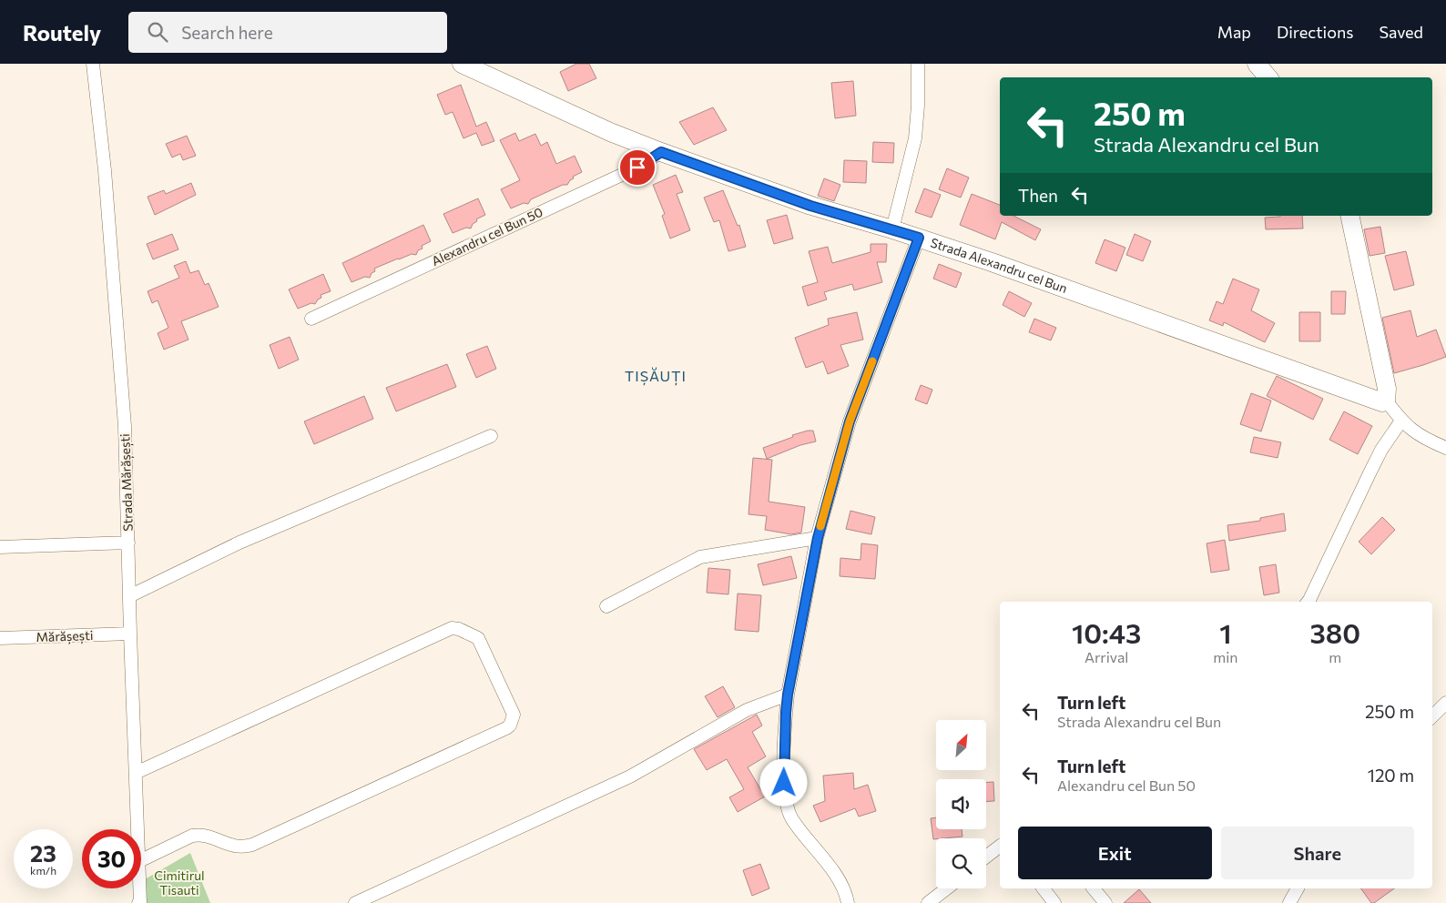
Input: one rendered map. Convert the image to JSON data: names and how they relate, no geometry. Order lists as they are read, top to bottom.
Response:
{
  "streets": {
    "street": [
      "Alexandru cel Bun 50",
      "Strada Alexandru cel Bun",
      "Strada Mărășești",
      "Mărășești"
    ]
  },
  "crossings": [
    ["Alexandru cel Bun 50", "Strada Alexandru cel Bun"],
    ["Strada Mărășești", "Mărășești"]
  ],
  "districts": ["TIȘĂUȚI"],
  "parks": ["Cimitirul Tisauti"],
  "north": "top right",
  "page": {
    "header": "Routely",
    "search": "Search here",
    "nav": ["Map", "Directions", "Saved"],
    "turn": ["250 m", "Strada Alexandru cel Bun"],
    "then": "Then",
    "eta": [
      "10:43",
      "Arrival",
      "1",
      "min",
      "380",
      "m"
    ],
    "list": [
      {
        "name": "Turn left",
        "note": "Strada Alexandru cel Bun",
        "value": "250 m"
      },
      {
        "name": "Turn left",
        "note": "Alexandru cel Bun 50",
        "value": "120 m"
      }
    ],
    "buttons": ["Exit", "Share"],
    "speed": "23 km/h",
    "limit": "30"
  }
}
